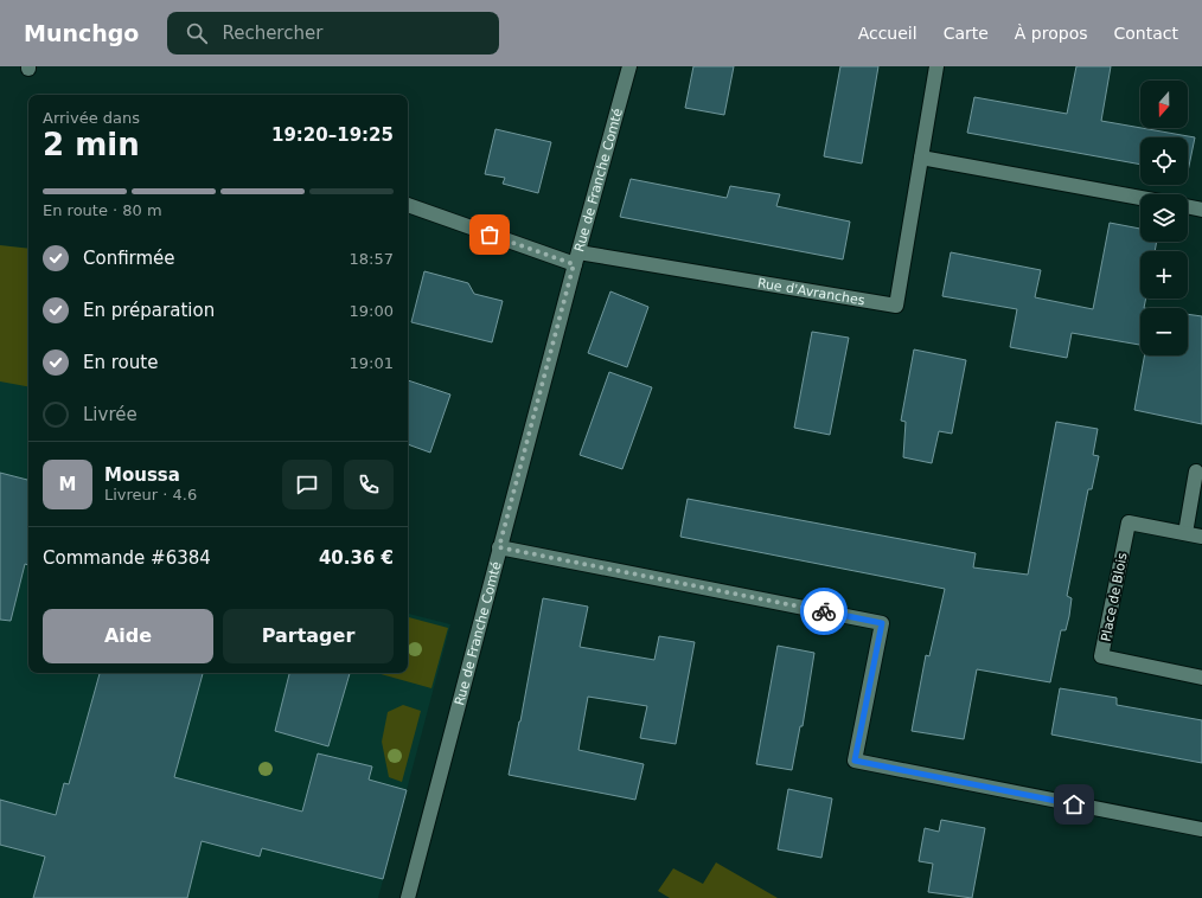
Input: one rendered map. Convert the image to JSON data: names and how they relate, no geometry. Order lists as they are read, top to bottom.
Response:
{
  "streets": {
    "street": ["Rue de Franche Comté", "Rue d'Avranches", "Place de Blois"]
  },
  "crossings": [
    ["Rue de Franche Comté", "Rue d'Avranches"]
  ],
  "north": "bottom",
  "page": {
    "header": "Munchgo",
    "search": "Rechercher",
    "nav": [
      "Accueil",
      "Carte",
      "À propos",
      "Contact"
    ],
    "map_buttons": ["+", "−"],
    "heading": ["2 min", "Arrivée dans", "19:20–19:25"],
    "panel": [
      "Moussa",
      "Livreur · 4.6",
      "Commande #6384",
      "40.36 €"
    ],
    "bar": "En route · 80 m",
    "list": [
      ["Confirmée", "18:57"],
      ["En préparation", "19:00"],
      ["En route", "19:01"],
      "Livrée"
    ],
    "round": "M",
    "buttons": ["Aide", "Partager"]
  }
}
